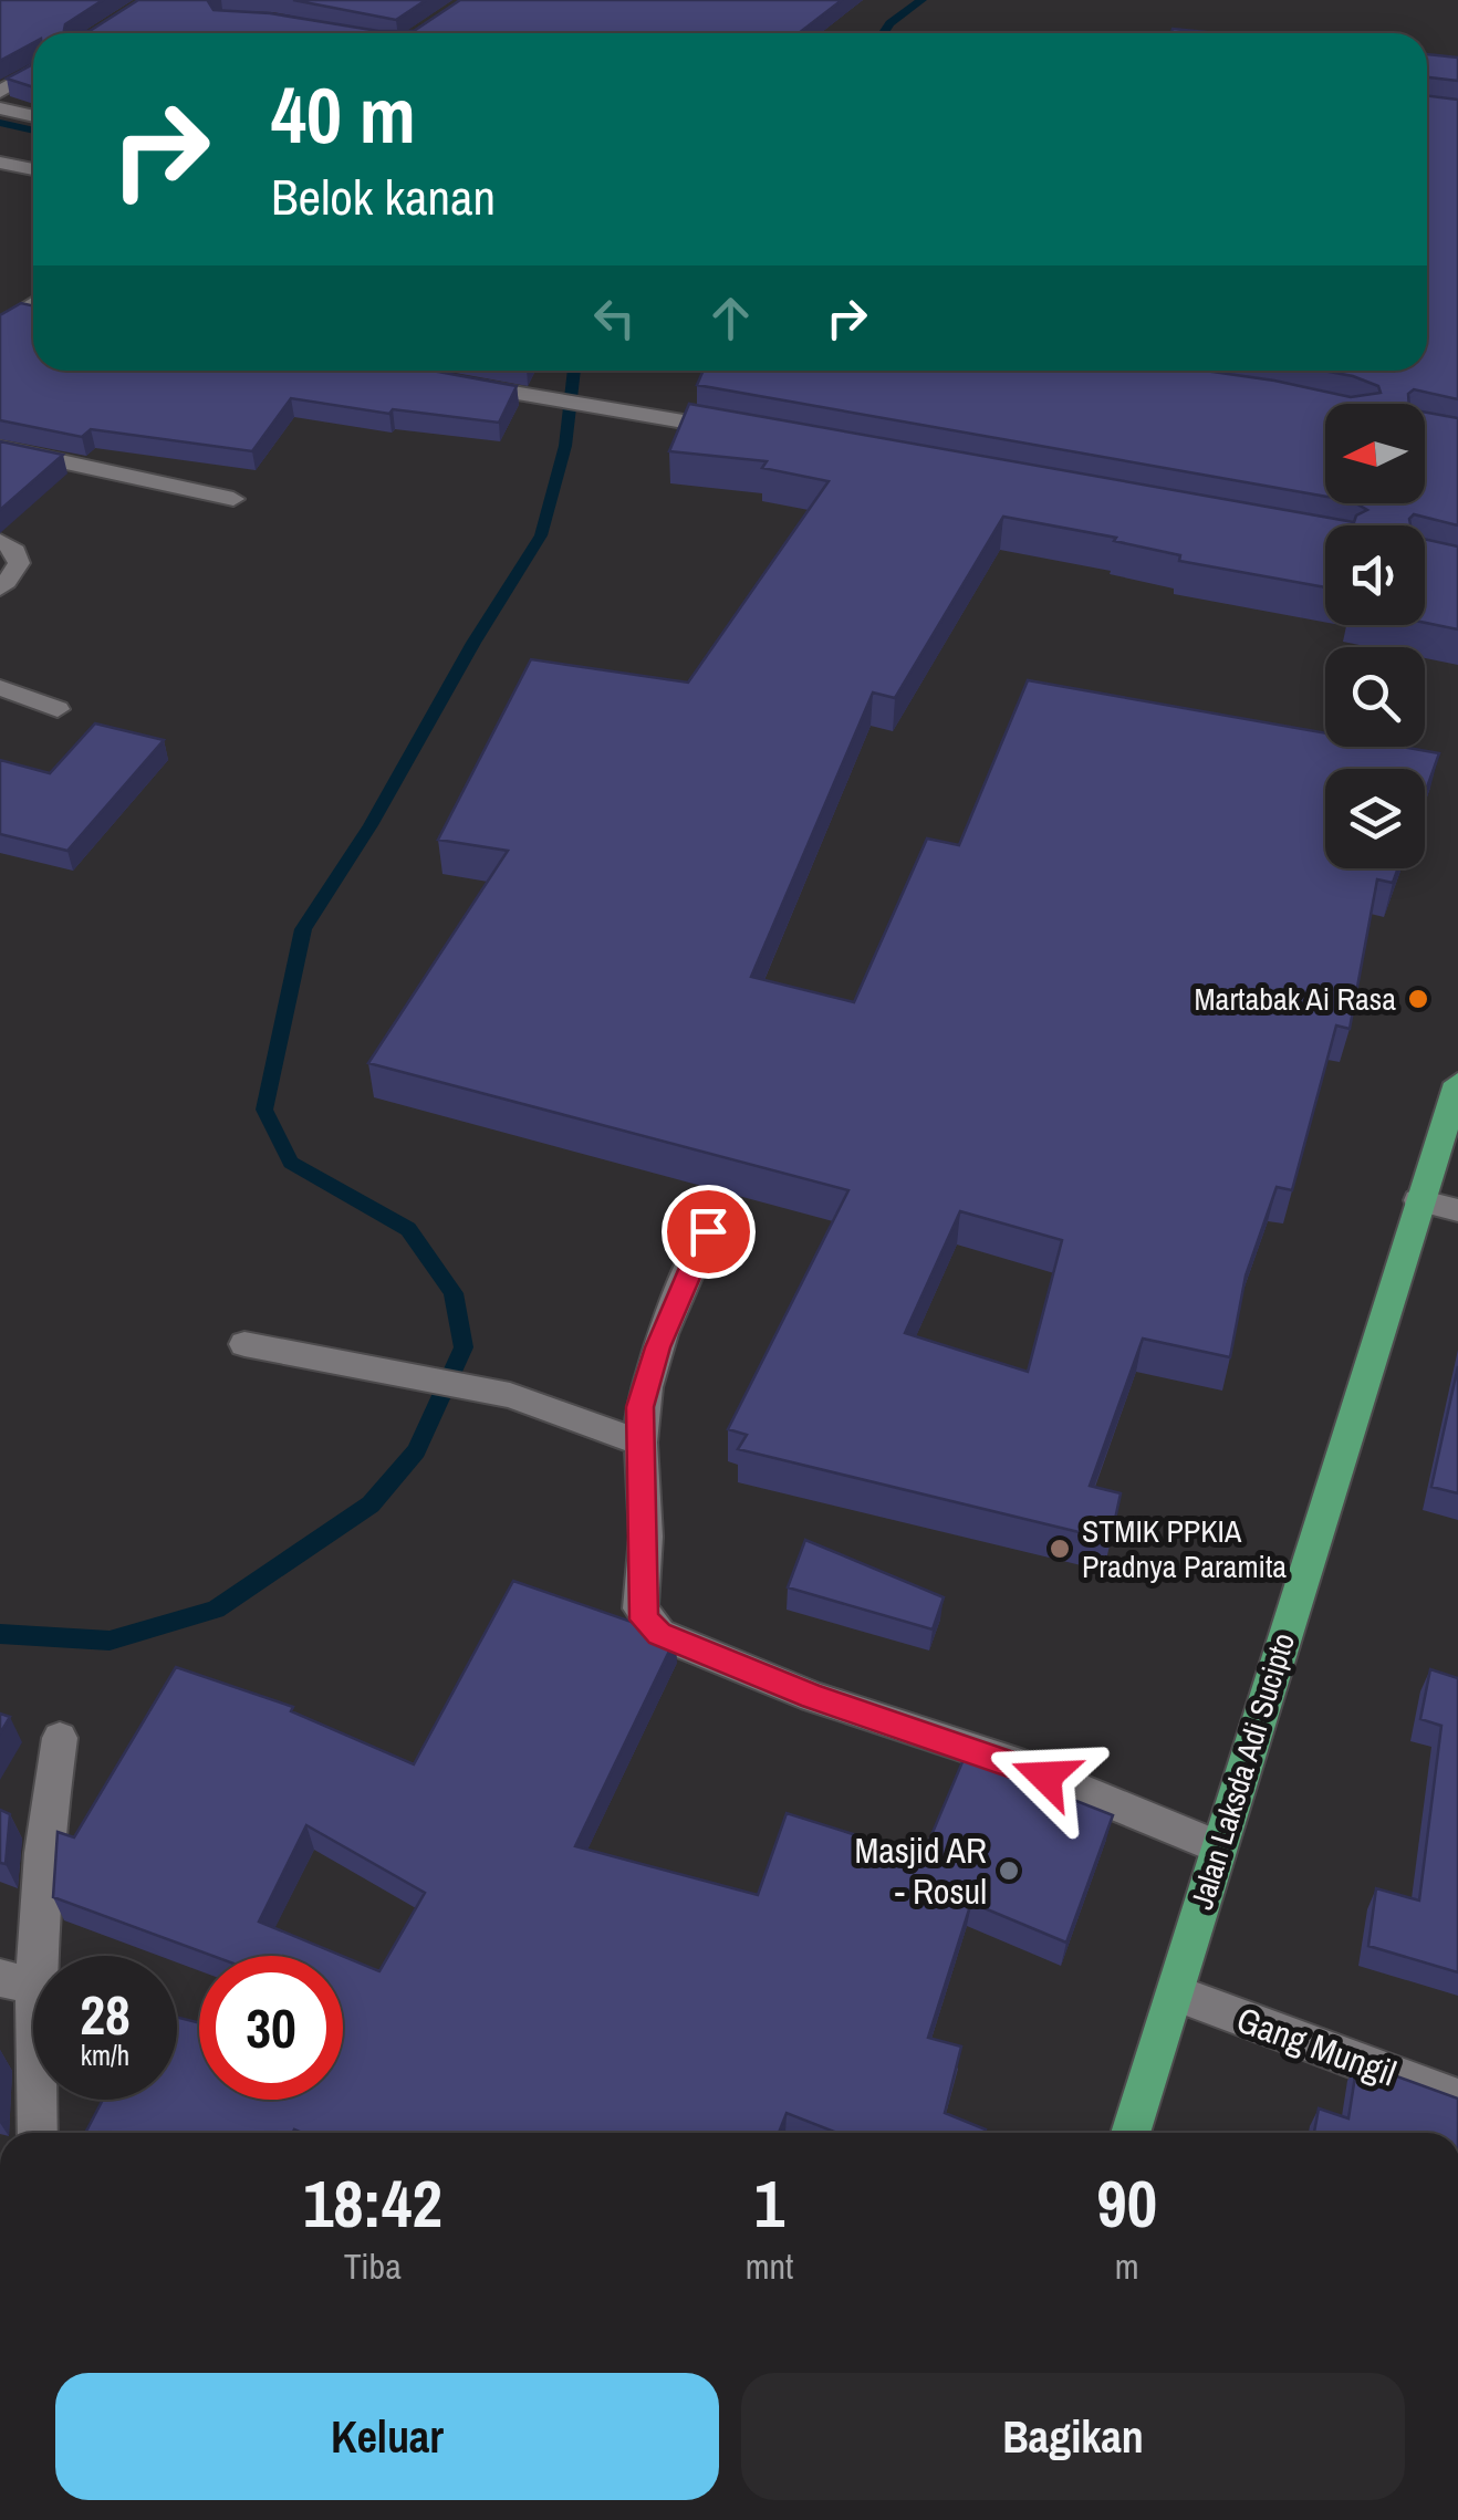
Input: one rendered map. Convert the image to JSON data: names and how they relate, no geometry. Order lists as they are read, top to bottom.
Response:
{
  "streets": {
    "main road": ["Jalan Laksda Adi Sucipto"],
    "street": ["Gang Mungil"]
  },
  "crossings": [
    ["Jalan Laksda Adi Sucipto", "Gang Mungil"]
  ],
  "places": ["Martabak Ai Rasa", "STMIK PPKIA Pradnya Paramita", "Masjid AR - Rosul"],
  "north": "left",
  "page": {
    "turn": ["40 m", "Belok kanan"],
    "speed": "28 km/h",
    "limit": "30",
    "eta": [
      "18:42",
      "Tiba",
      "1",
      "mnt",
      "90",
      "m"
    ],
    "buttons": ["Keluar", "Bagikan"]
  }
}
